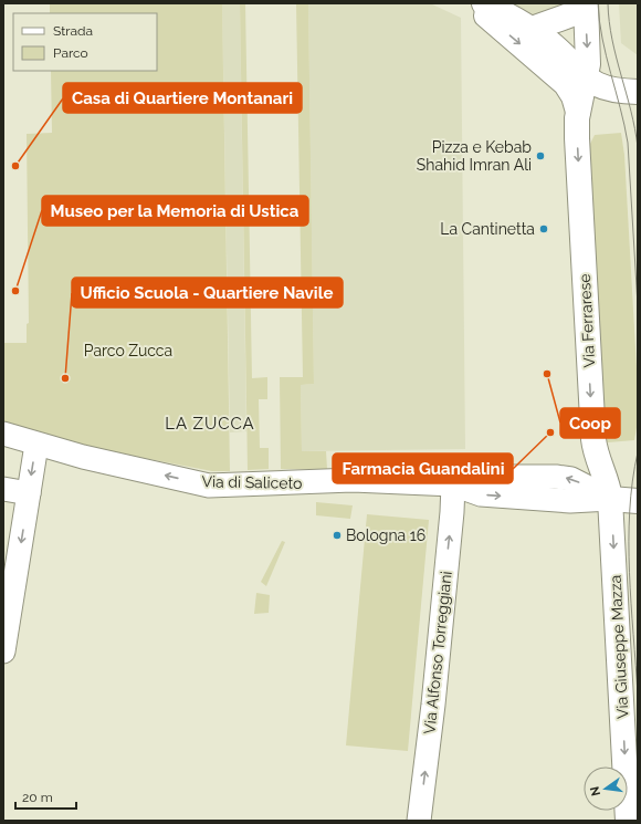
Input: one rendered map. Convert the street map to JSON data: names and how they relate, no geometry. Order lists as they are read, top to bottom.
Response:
{
  "streets": {
    "main road": ["Via Ferrarese", "Via Giuseppe Mazza"],
    "street": ["Via di Saliceto", "Via Alfonso Torreggiani"]
  },
  "crossings": [
    ["Via Ferrarese", "Via di Saliceto"],
    ["Via Ferrarese", "Via Giuseppe Mazza"],
    ["Via di Saliceto", "Via Giuseppe Mazza"],
    ["Via di Saliceto", "Via Alfonso Torreggiani"]
  ],
  "one_way": [
    "Via Ferrarese",
    "Via di Saliceto",
    "Via Giuseppe Mazza",
    "Via Alfonso Torreggiani"
  ],
  "districts": ["LA ZUCCA"],
  "parks": ["Parco Zucca"],
  "places": [
    "Pizza e Kebab Shahid Imran Ali",
    "Casa di Quartiere Montanari",
    "La Cantinetta",
    "Museo per la Memoria di Ustica",
    "Coop",
    "Ufficio Scuola - Quartiere Navile",
    "Farmacia Guandalini",
    "Bologna 16"
  ],
  "legend": ["Strada", "Parco"],
  "scale_bar": "20 m",
  "north": "left"
}
